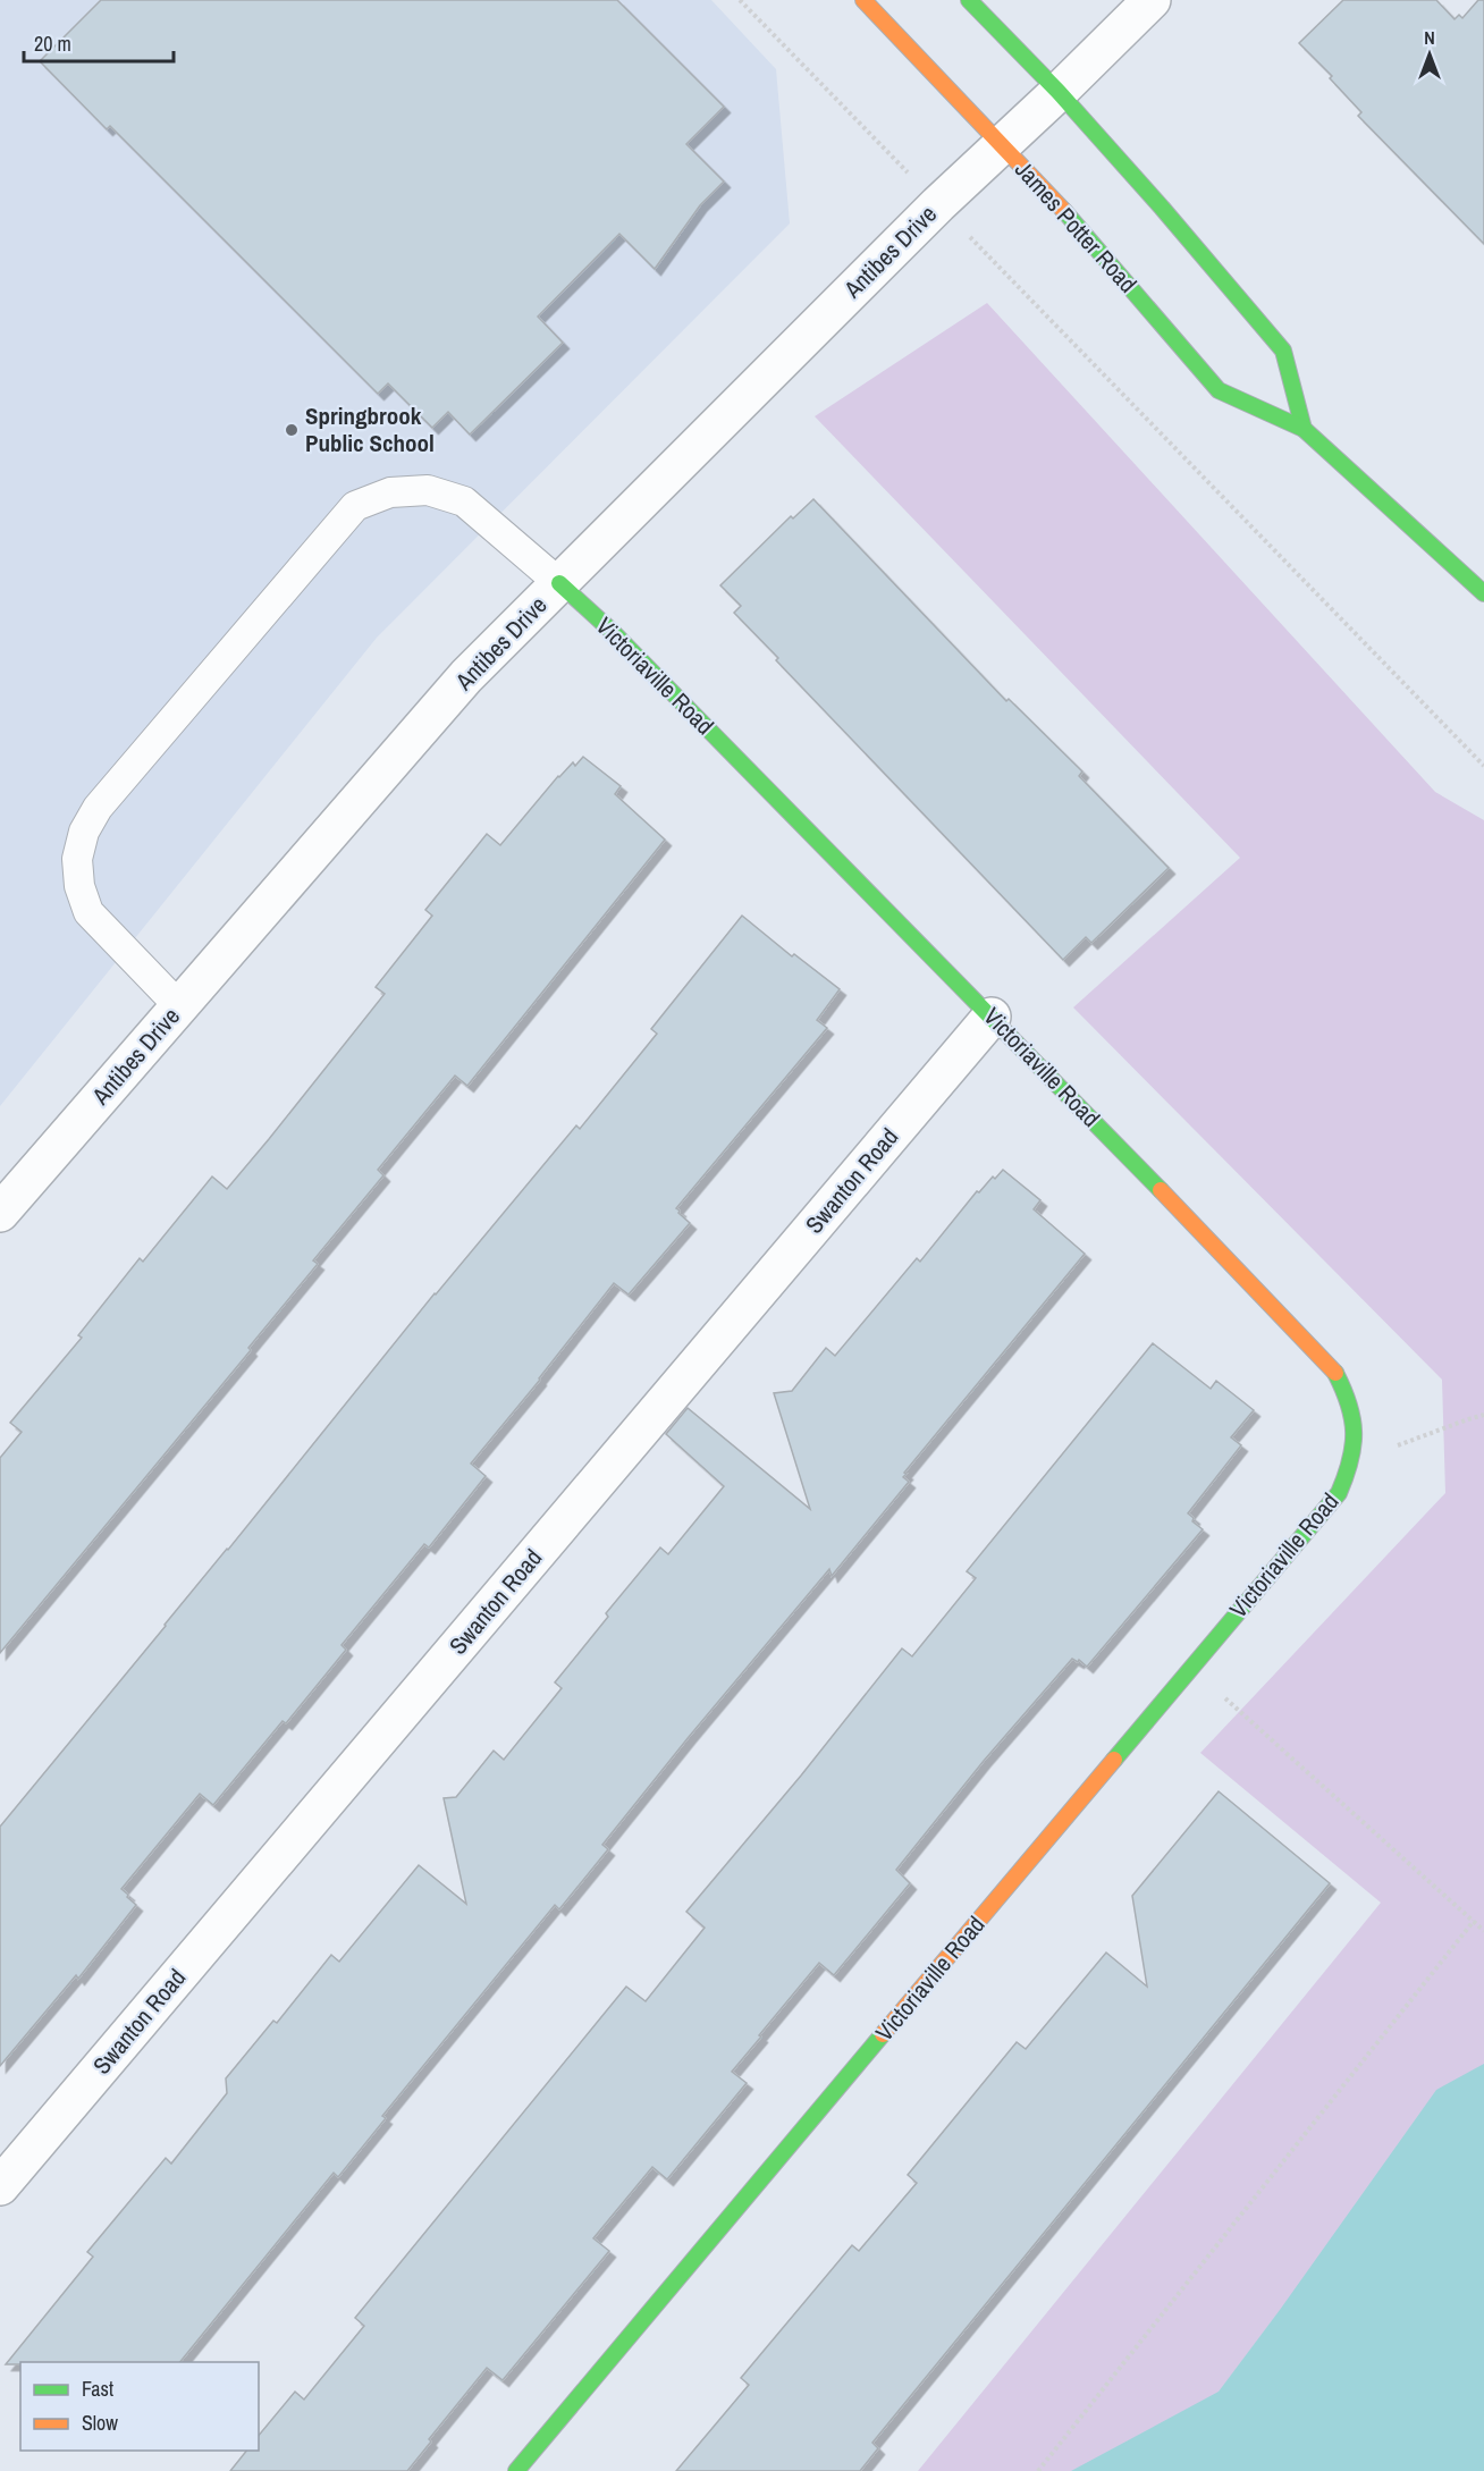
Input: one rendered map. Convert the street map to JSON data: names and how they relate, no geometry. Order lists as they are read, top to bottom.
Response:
{
  "streets": {
    "street": [
      "James Potter Road",
      "Antibes Drive",
      "Victoriaville Road",
      "Swanton Road"
    ]
  },
  "crossings": [
    ["James Potter Road", "Antibes Drive"],
    ["Antibes Drive", "Victoriaville Road"],
    ["Victoriaville Road", "Swanton Road"]
  ],
  "places": ["Springbrook Public School"],
  "legend": ["Fast", "Slow"],
  "scale_bar": "20 m",
  "north": "top"
}
